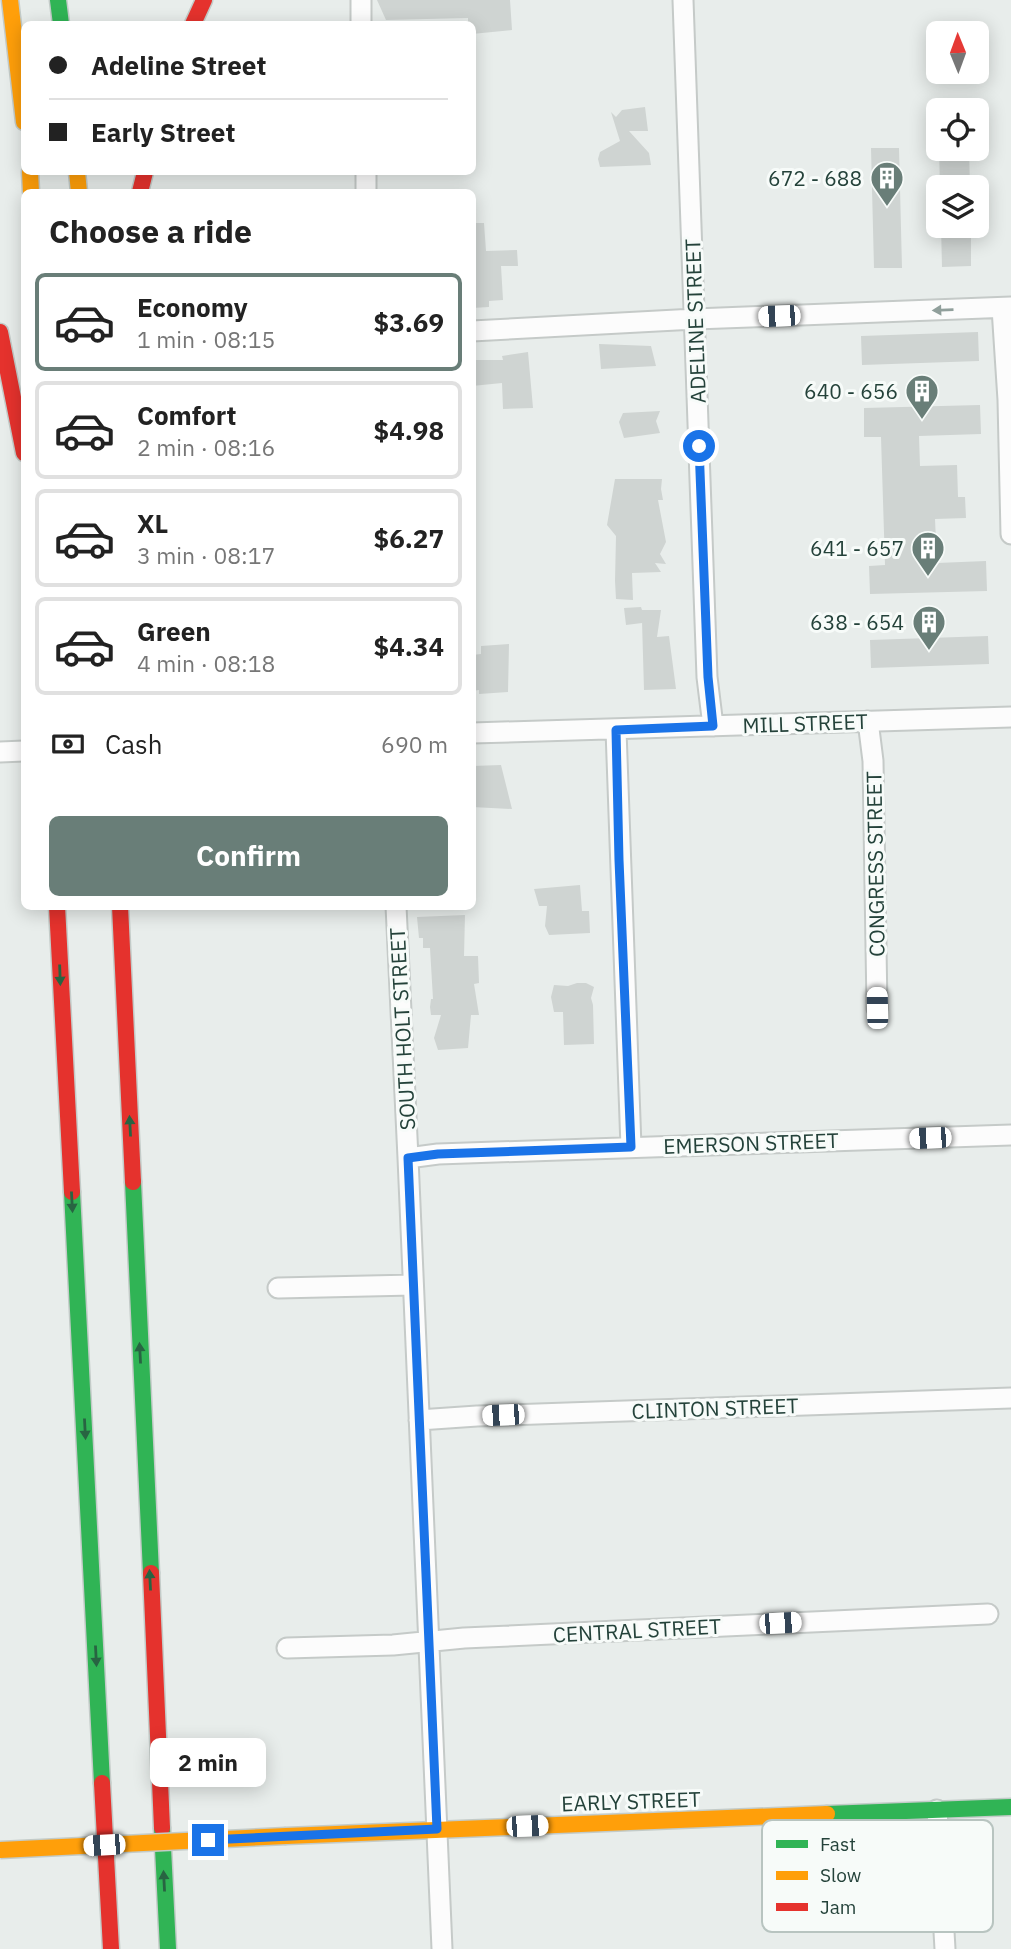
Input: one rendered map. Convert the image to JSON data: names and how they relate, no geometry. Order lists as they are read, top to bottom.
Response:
{
  "streets": {
    "main road": ["EARLY STREET"],
    "street": [
      "ADELINE STREET",
      "MILL STREET",
      "CONGRESS STREET",
      "SOUTH HOLT STREET",
      "EMERSON STREET",
      "CLINTON STREET",
      "CENTRAL STREET"
    ]
  },
  "crossings": [
    ["ADELINE STREET", "MILL STREET"],
    ["MILL STREET", "CONGRESS STREET"],
    ["SOUTH HOLT STREET", "EMERSON STREET"],
    ["SOUTH HOLT STREET", "CLINTON STREET"],
    ["SOUTH HOLT STREET", "CENTRAL STREET"],
    ["SOUTH HOLT STREET", "EARLY STREET"]
  ],
  "places": {
    "building": [
      "672 - 688",
      "640 - 656",
      "641 - 657",
      "638 - 654"
    ]
  },
  "legend": ["Fast", "Slow", "Jam"],
  "north": "top",
  "page": {
    "banner": ["Adeline Street", "Early Street"],
    "heading": "Choose a ride",
    "list": [
      {
        "name": "Economy",
        "note": "1 min · 08:15",
        "value": "$3.69"
      },
      {
        "name": "Comfort",
        "note": "2 min · 08:16",
        "value": "$4.98"
      },
      {
        "name": "XL",
        "note": "3 min · 08:17",
        "value": "$6.27"
      },
      {
        "name": "Green",
        "note": "4 min · 08:18",
        "value": "$4.34"
      }
    ],
    "pay": ["Cash", "690 m"],
    "buttons": "Confirm",
    "bubble": "2 min"
  }
}
